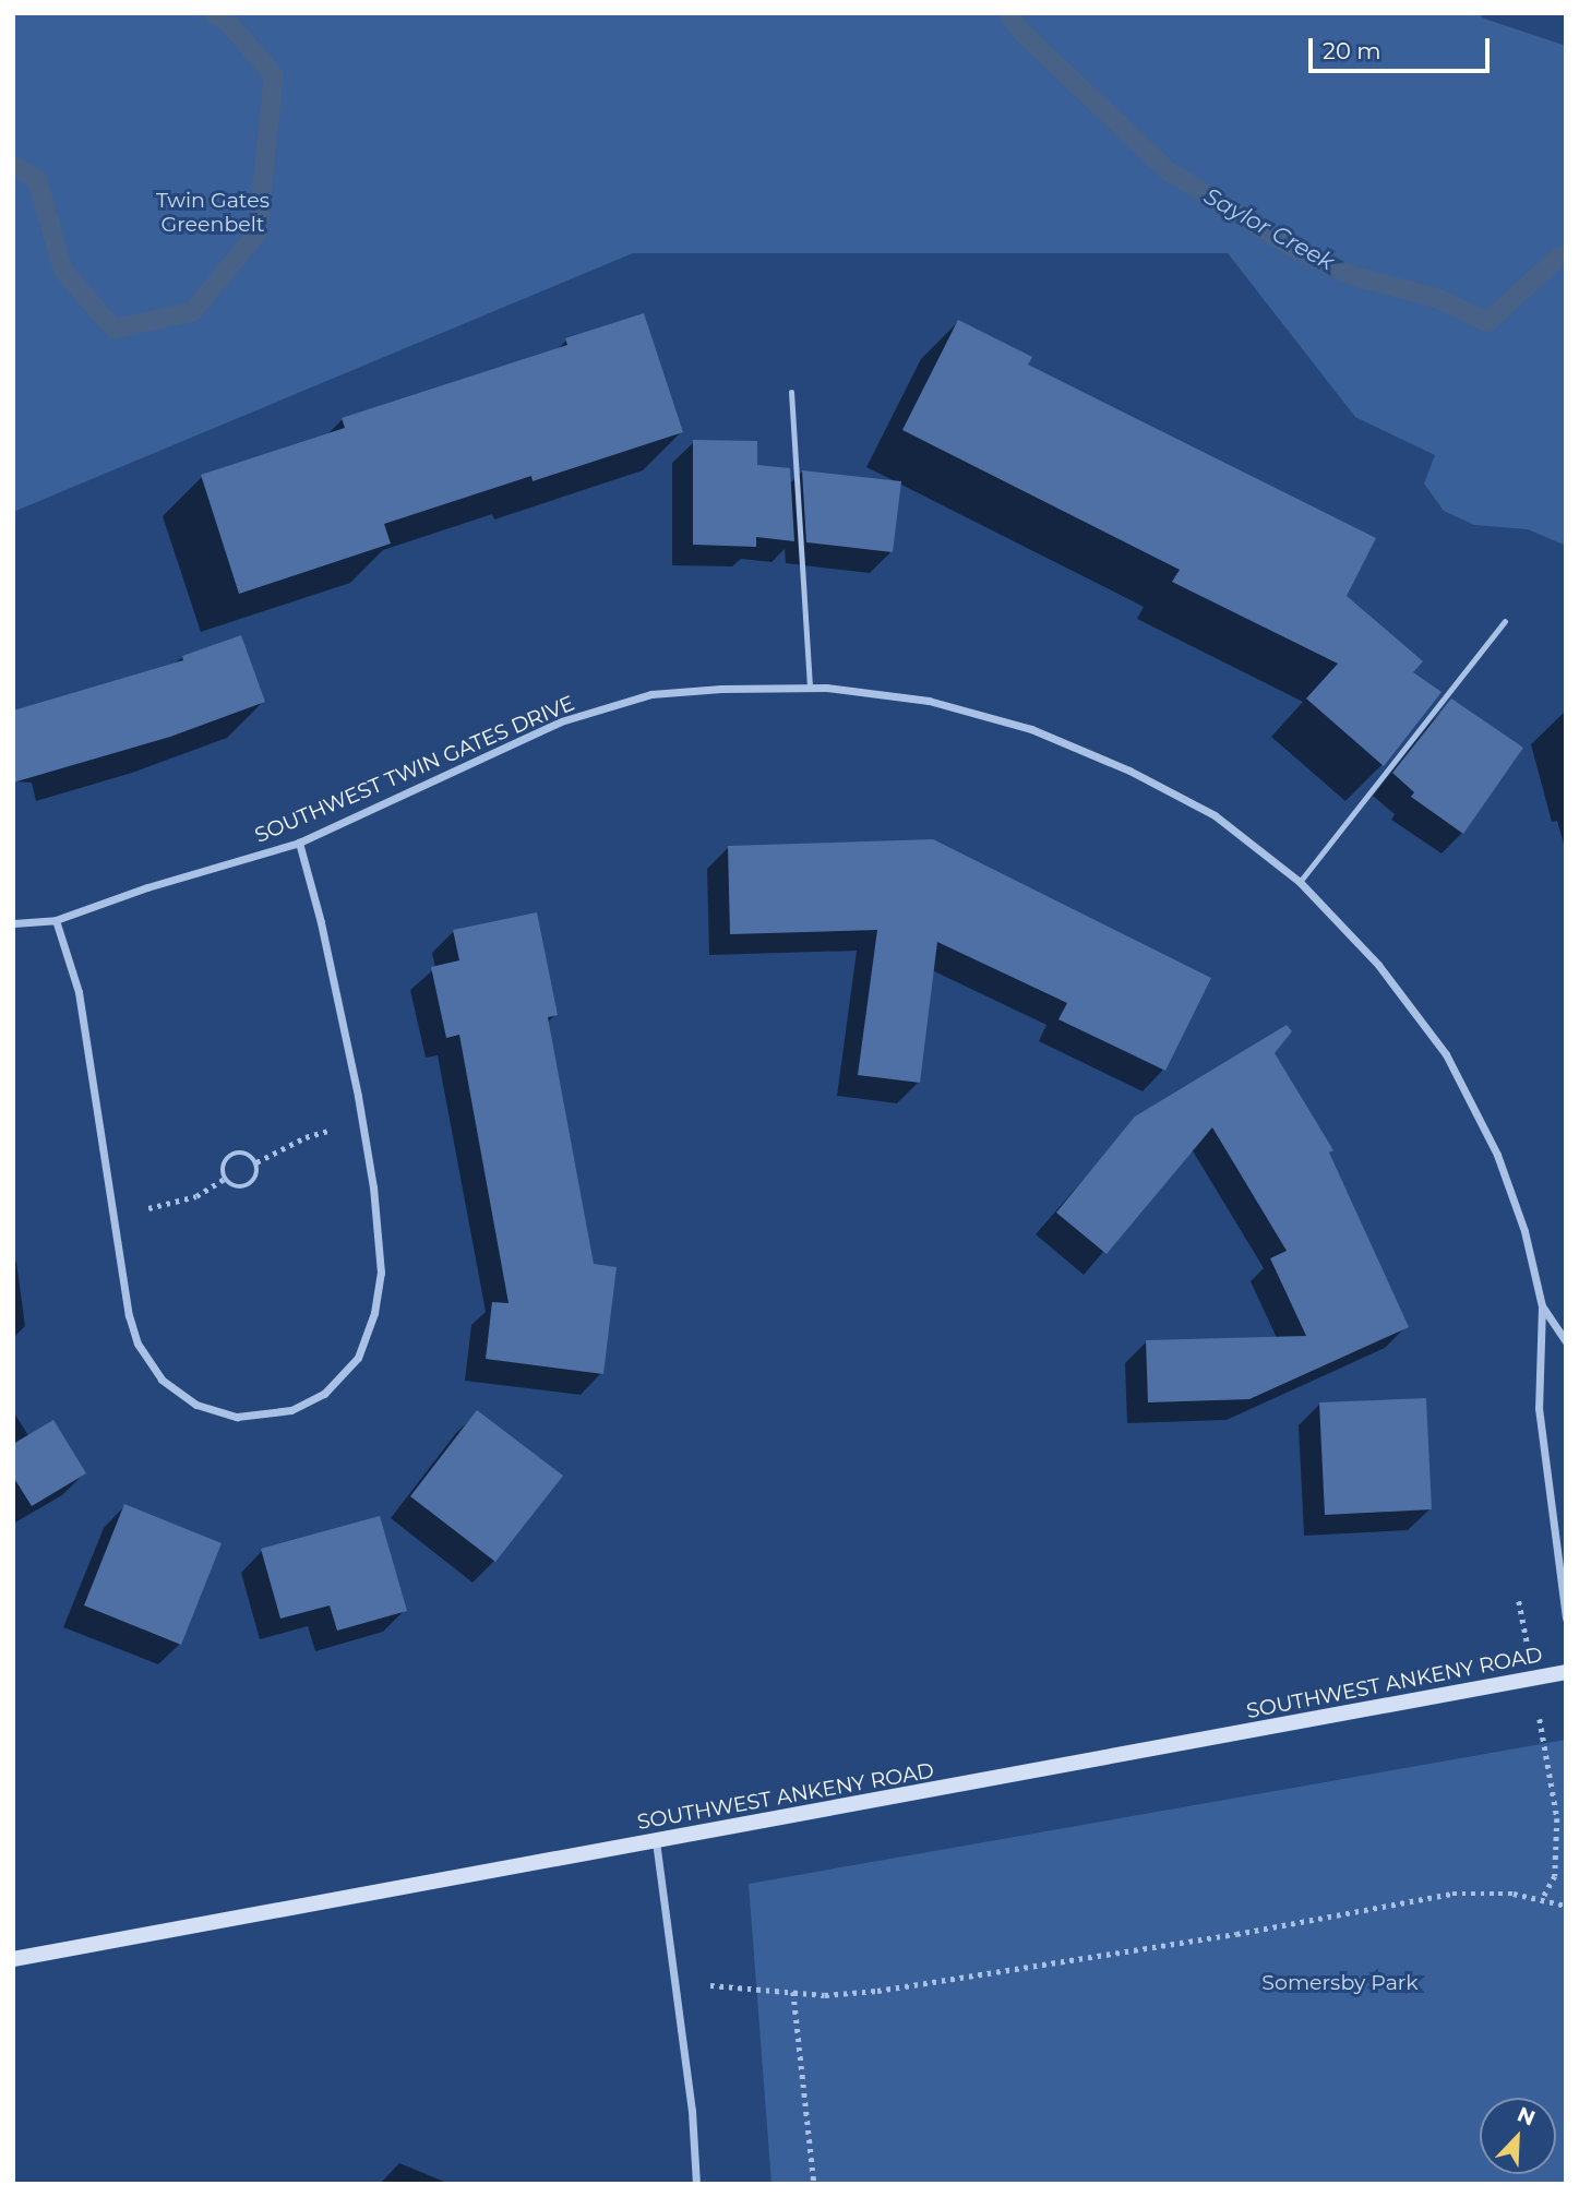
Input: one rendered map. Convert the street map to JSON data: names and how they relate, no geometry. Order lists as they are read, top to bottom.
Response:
{
  "streets": {
    "street": ["SOUTHWEST TWIN GATES DRIVE", "SOUTHWEST ANKENY ROAD"]
  },
  "water": ["Saylor Creek"],
  "parks": ["Twin Gates Greenbelt", "Somersby Park"],
  "scale_bar": "20 m",
  "north": "top right"
}
